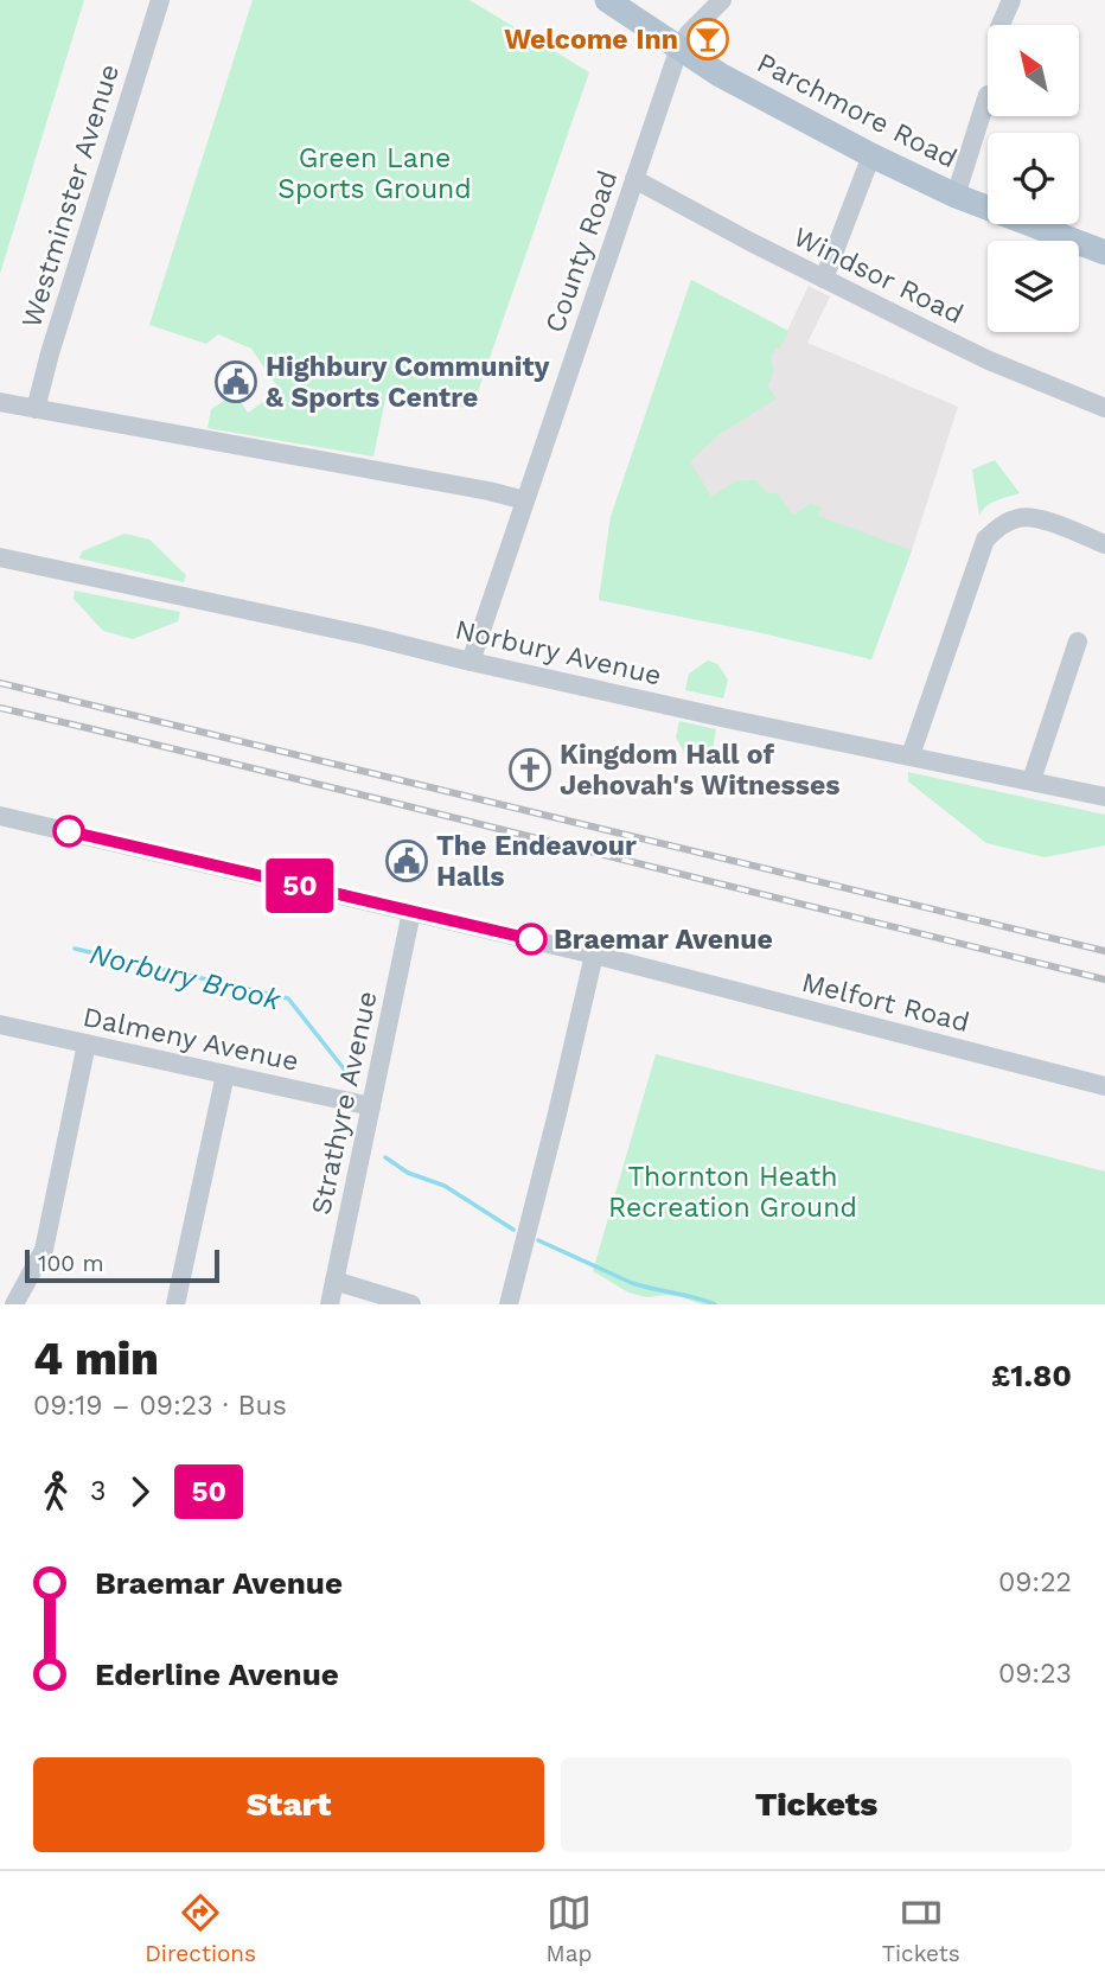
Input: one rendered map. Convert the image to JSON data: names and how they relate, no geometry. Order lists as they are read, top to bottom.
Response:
{
  "streets": {
    "main road": ["Parchmore Road"],
    "street": [
      "Westminster Avenue",
      "County Road",
      "Windsor Road",
      "Norbury Avenue",
      "Melfort Road",
      "Dalmeny Avenue",
      "Strathyre Avenue"
    ]
  },
  "crossings": [
    ["Parchmore Road", "County Road"],
    ["County Road", "Windsor Road"],
    ["County Road", "Norbury Avenue"],
    ["Melfort Road", "Strathyre Avenue"],
    ["Dalmeny Avenue", "Strathyre Avenue"]
  ],
  "water": ["Norbury Brook"],
  "parks": ["Green Lane Sports Ground", "Thornton Heath Recreation Ground"],
  "places": {
    "bar": ["Welcome Inn"],
    "public building": ["Highbury Community & Sports Centre", "The Endeavour Halls"],
    "church": ["Kingdom Hall of Jehovah's Witnesses"],
    "other": ["Braemar Avenue"]
  },
  "lines": ["bus line 50"],
  "scale_bar": "100 m",
  "north": "top left",
  "page": {
    "on_map": "50",
    "scale": "100 m",
    "heading": ["4 min", "09:19 – 09:23 · Bus", "£1.80"],
    "legs": ["3", "50"],
    "list": [
      {
        "name": "Braemar Avenue",
        "value": "09:22"
      },
      {
        "name": "Ederline Avenue",
        "value": "09:23"
      }
    ],
    "buttons": ["Start", "Tickets"],
    "tabs": ["Directions", "Map", "Tickets"]
  }
}
